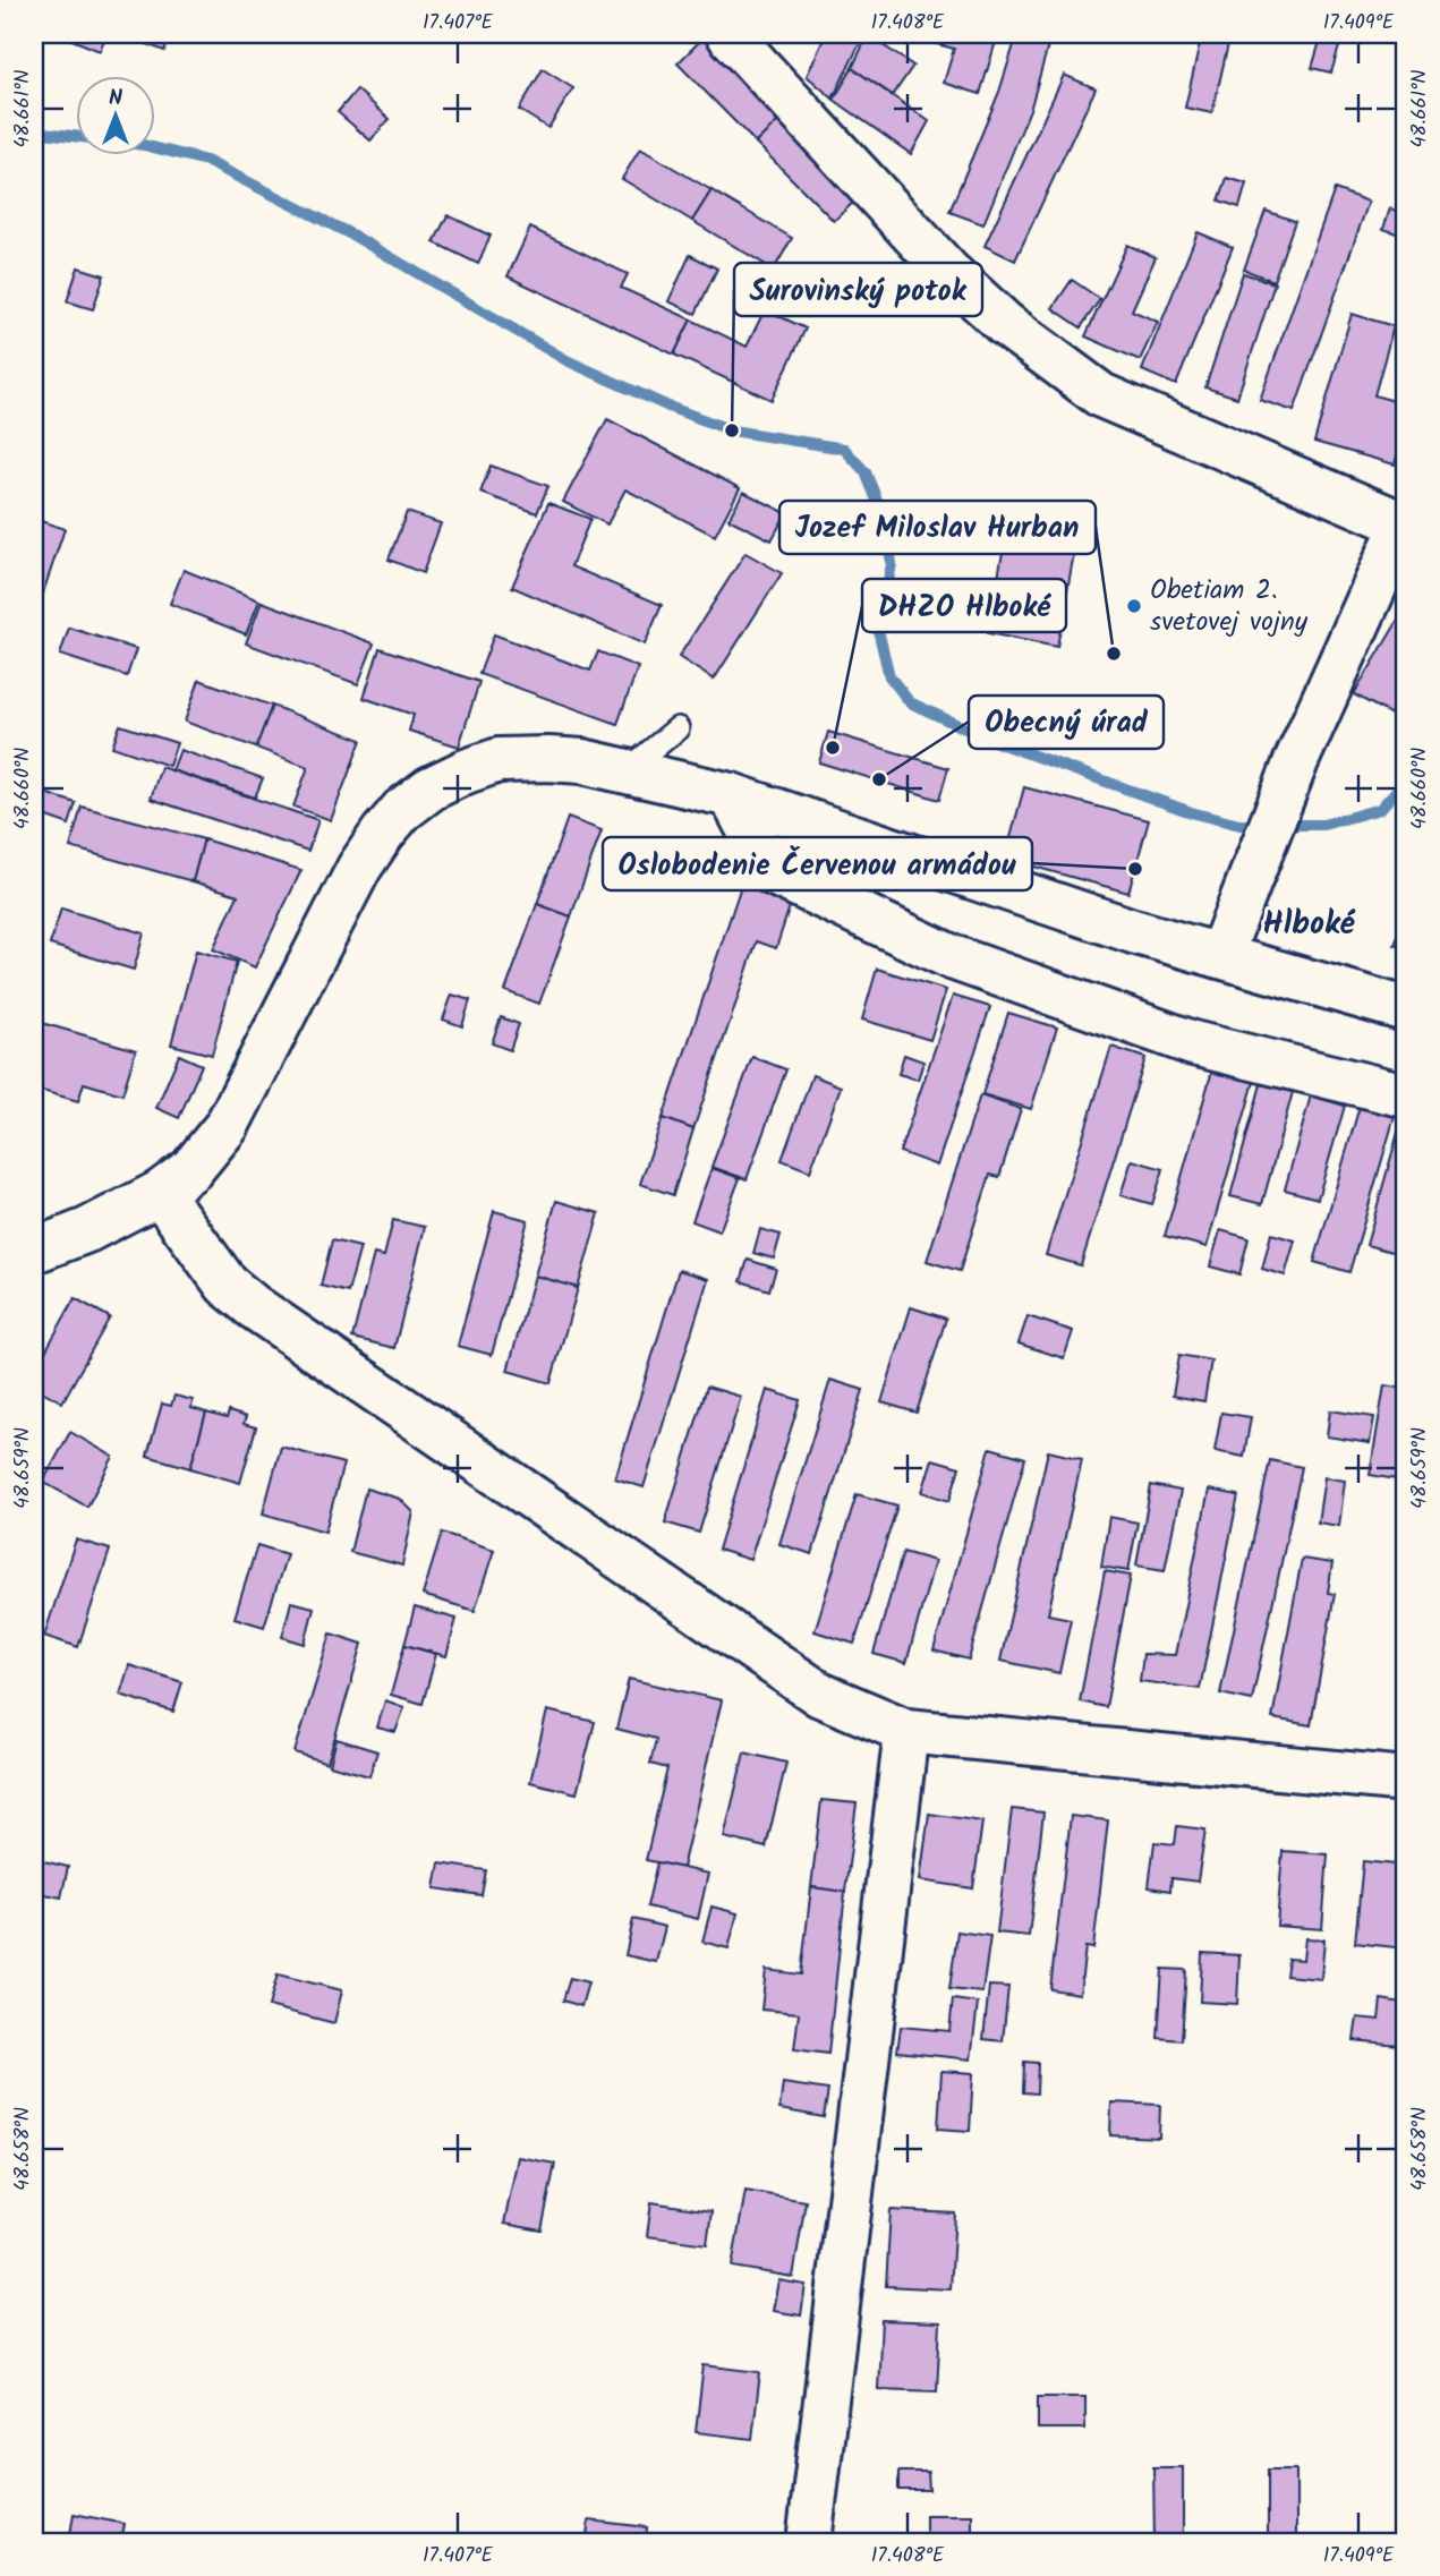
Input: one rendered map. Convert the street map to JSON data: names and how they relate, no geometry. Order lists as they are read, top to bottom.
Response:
{
  "districts": ["Hlboké"],
  "places": [
    "Surovinský potok",
    "Obetiam 2. svetovej vojny",
    "Jozef Miloslav Hurban",
    "DHZO Hlboké",
    "Obecný úrad",
    "Oslobodenie Červenou armádou"
  ],
  "north": "top",
  "coordinates": [
    "17.407°E",
    "17.408°E",
    "17.409°E",
    "48.661°N",
    "48.660°N",
    "48.659°N",
    "48.658°N"
  ]
}
